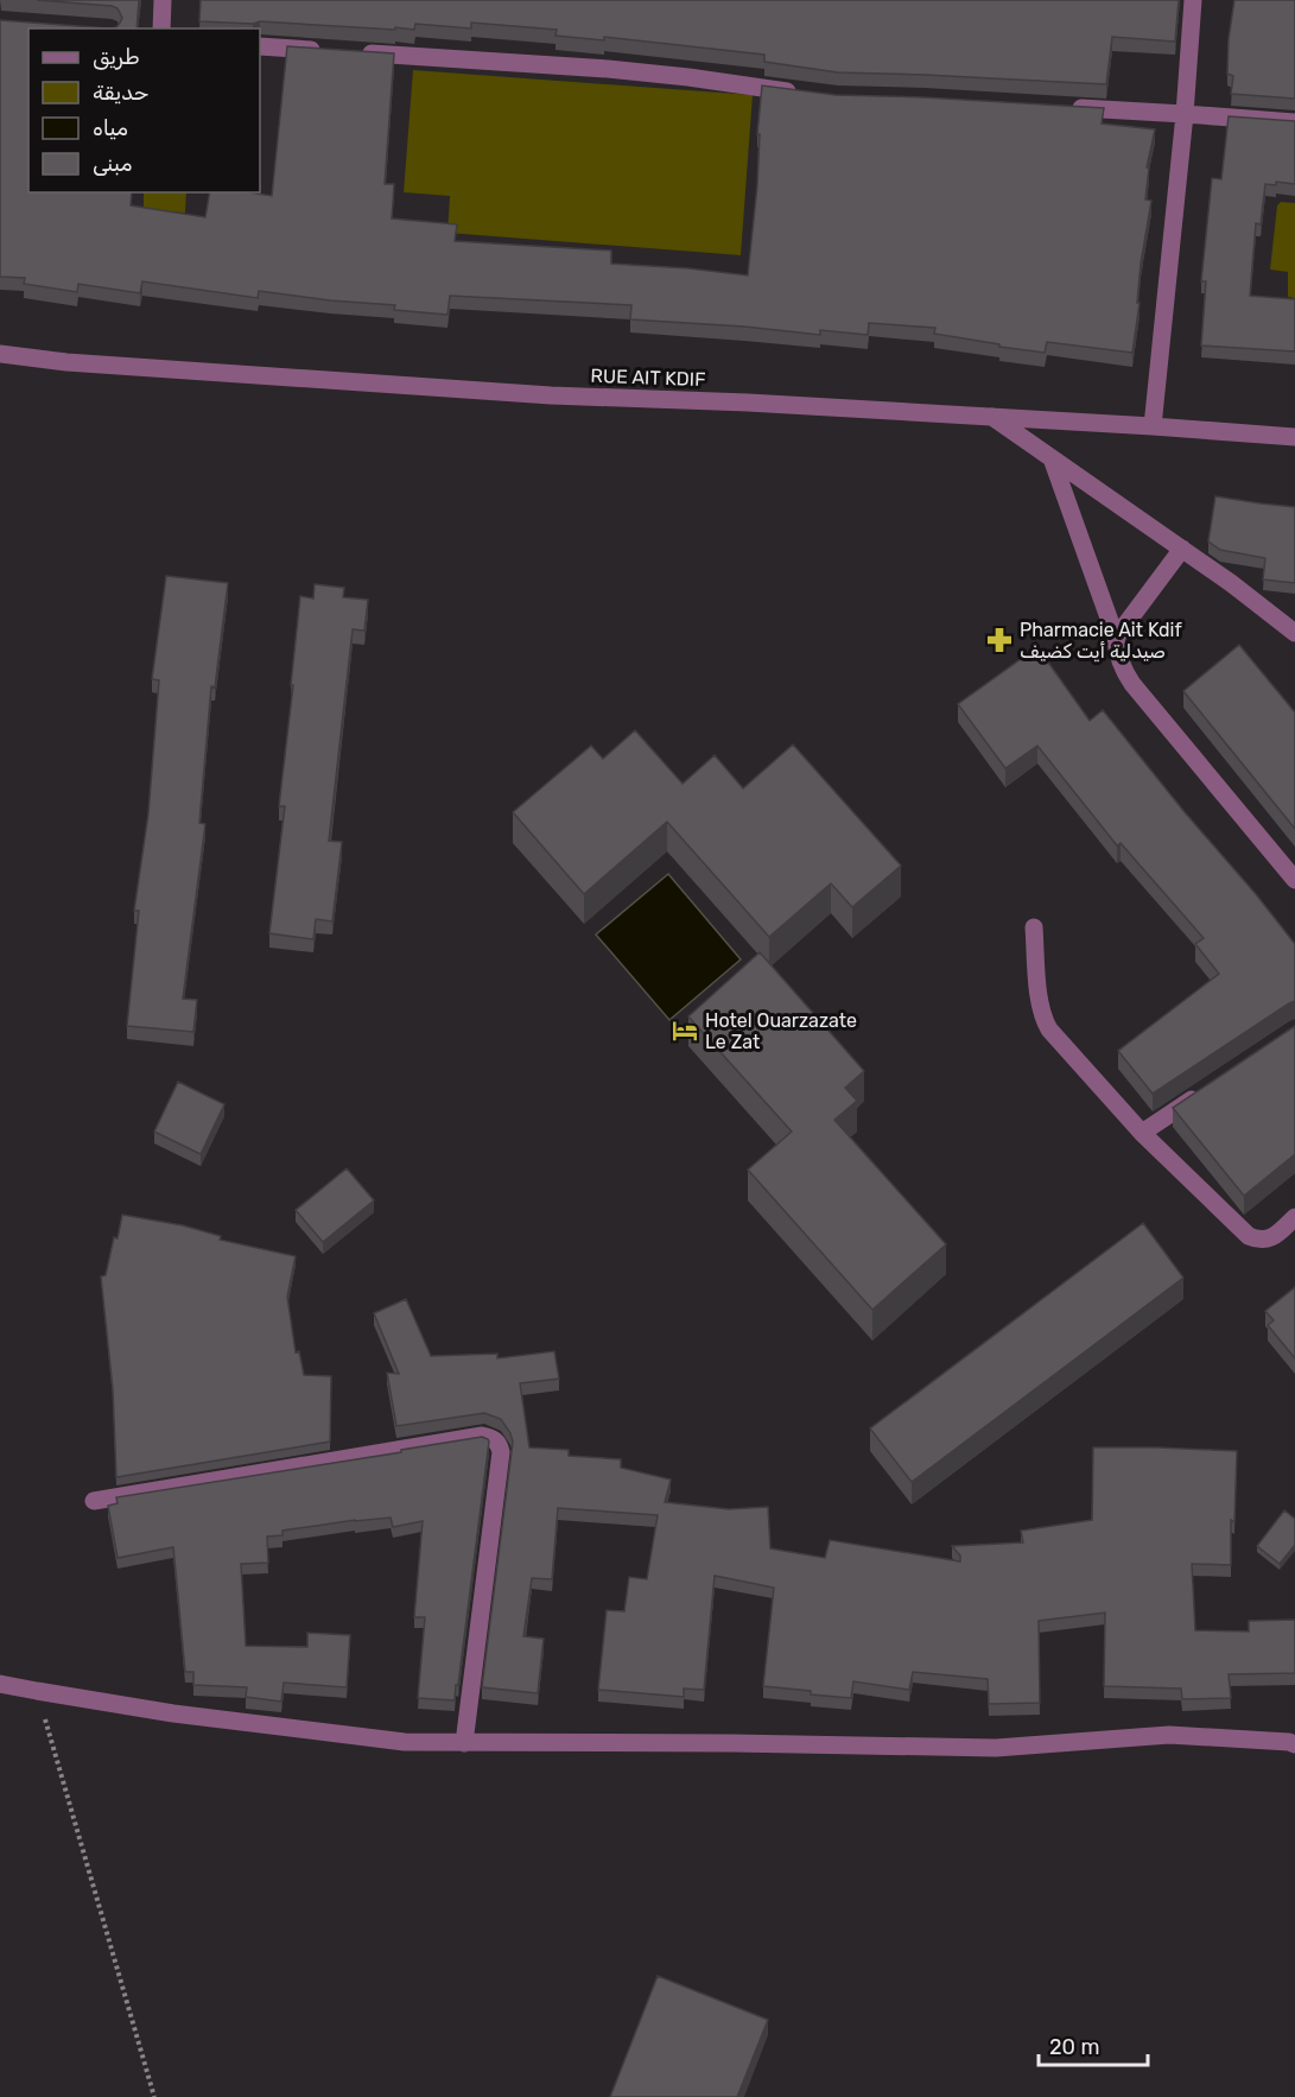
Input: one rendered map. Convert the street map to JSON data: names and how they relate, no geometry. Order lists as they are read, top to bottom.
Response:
{
  "streets": {
    "street": ["RUE AIT KDIF"]
  },
  "places": {
    "pharmacy": ["Pharmacie Ait Kdif صيدلية أيت كضيف"],
    "hotel": ["Hotel Ouarzazate Le Zat"]
  },
  "legend": [
    "طريق",
    "حديقة",
    "مياه",
    "مبنى"
  ],
  "scale_bar": "20 m"
}
